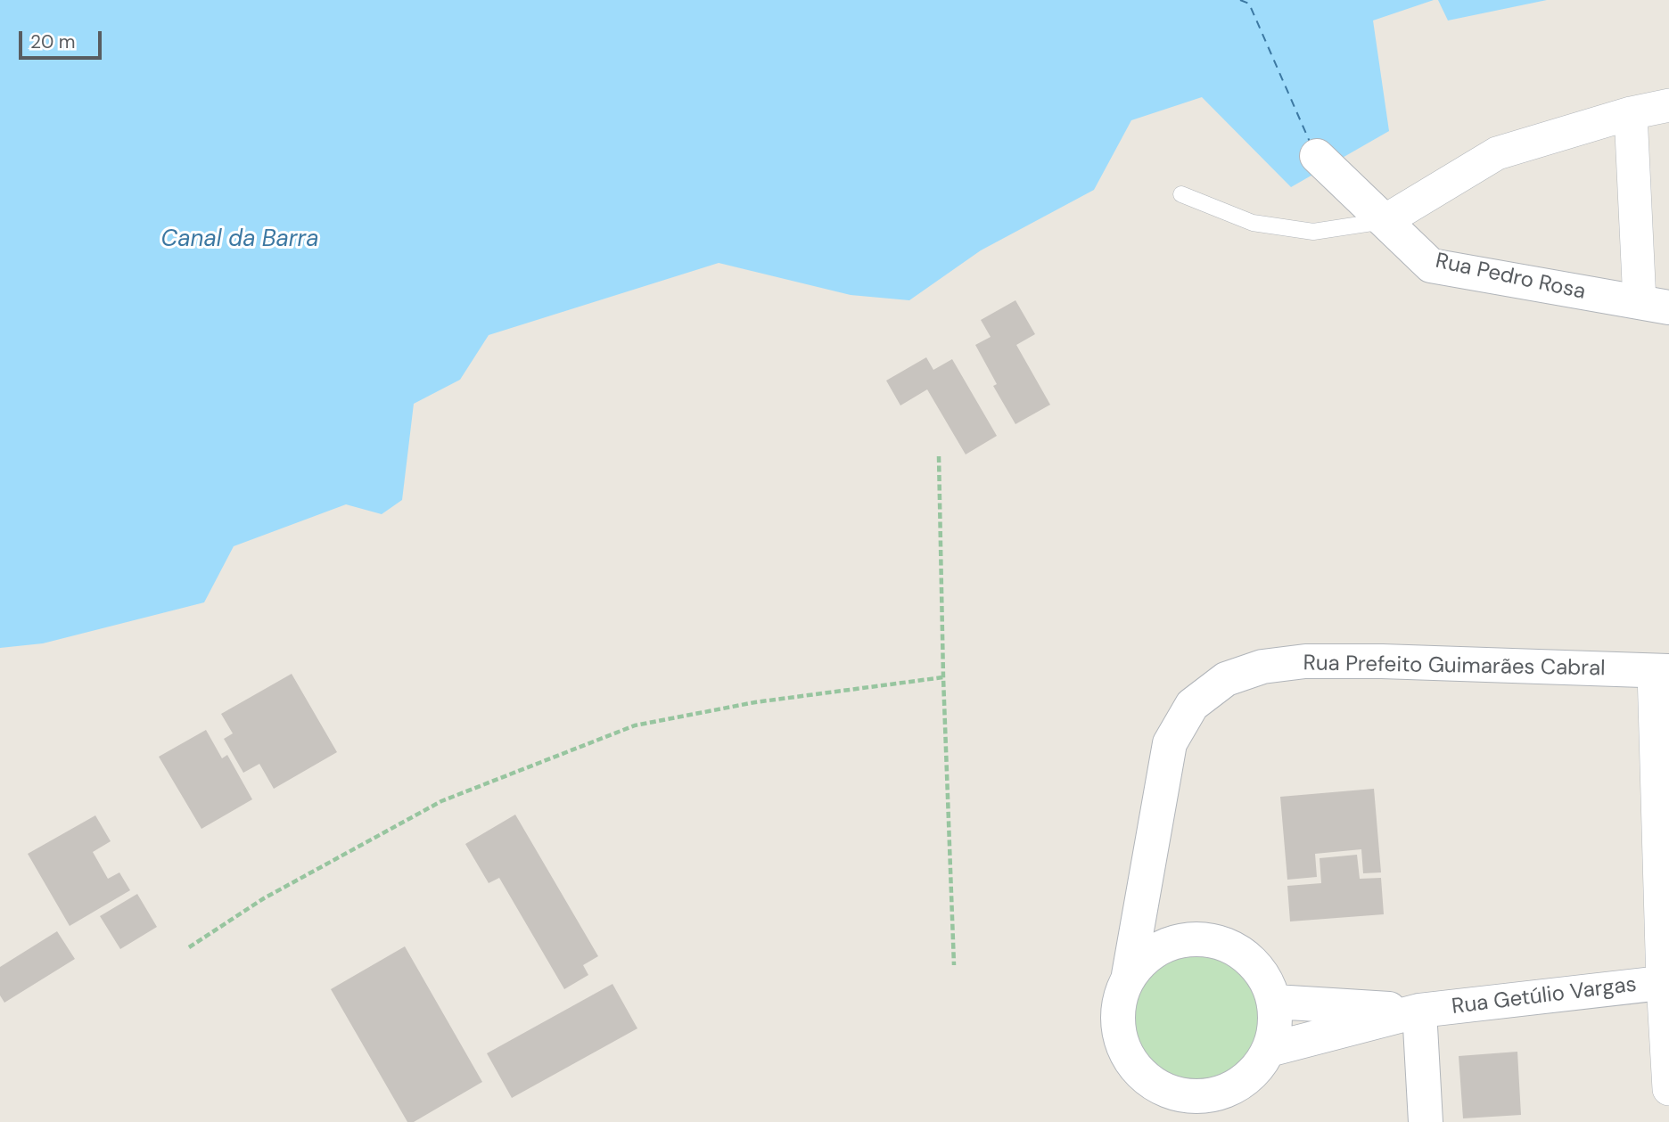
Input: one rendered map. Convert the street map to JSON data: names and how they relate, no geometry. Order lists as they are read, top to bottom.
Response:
{
  "streets": {
    "main road": ["Rua Pedro Rosa", "Rua Prefeito Guimarães Cabral", "Rua Getúlio Vargas"]
  },
  "crossings": [
    ["Rua Prefeito Guimarães Cabral", "Rua Getúlio Vargas"]
  ],
  "water": ["Canal da Barra"],
  "scale_bar": "20 m"
}
